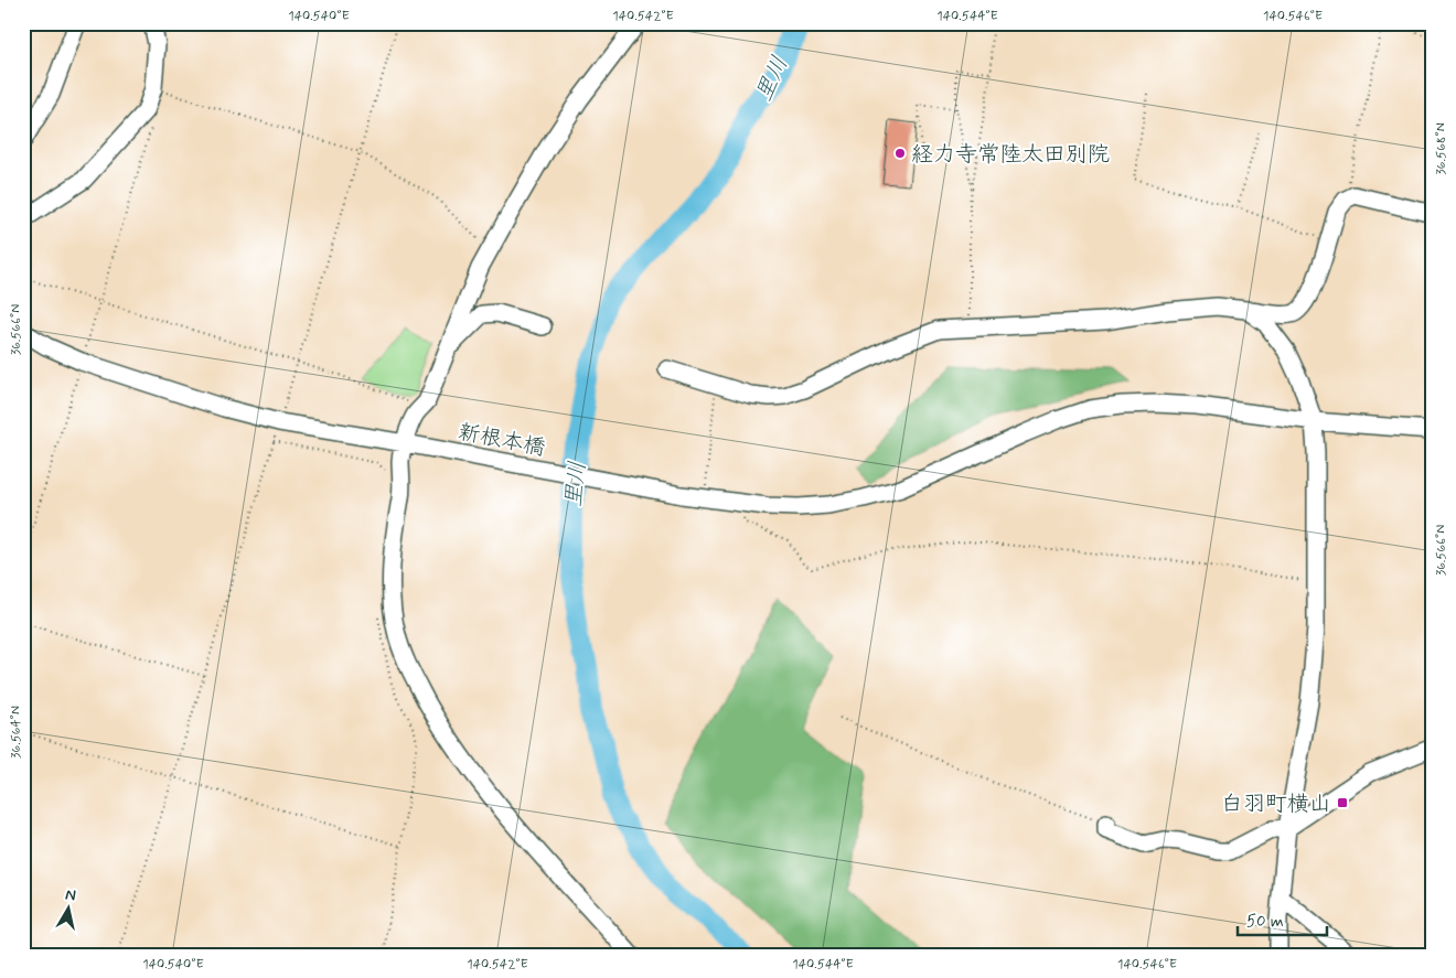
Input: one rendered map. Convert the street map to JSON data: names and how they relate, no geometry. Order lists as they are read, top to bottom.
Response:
{
  "streets": {
    "street": ["新根本橋"]
  },
  "water": ["里川"],
  "places": {
    "other": ["経力寺常陸太田別院"],
    "transit": ["白羽町横山"]
  },
  "scale_bar": "50 m",
  "north": "top",
  "coordinates": [
    "140.540°E",
    "140.542°E",
    "140.544°E",
    "140.546°E",
    "36.568°N",
    "36.566°N",
    "36.564°N"
  ]
}
